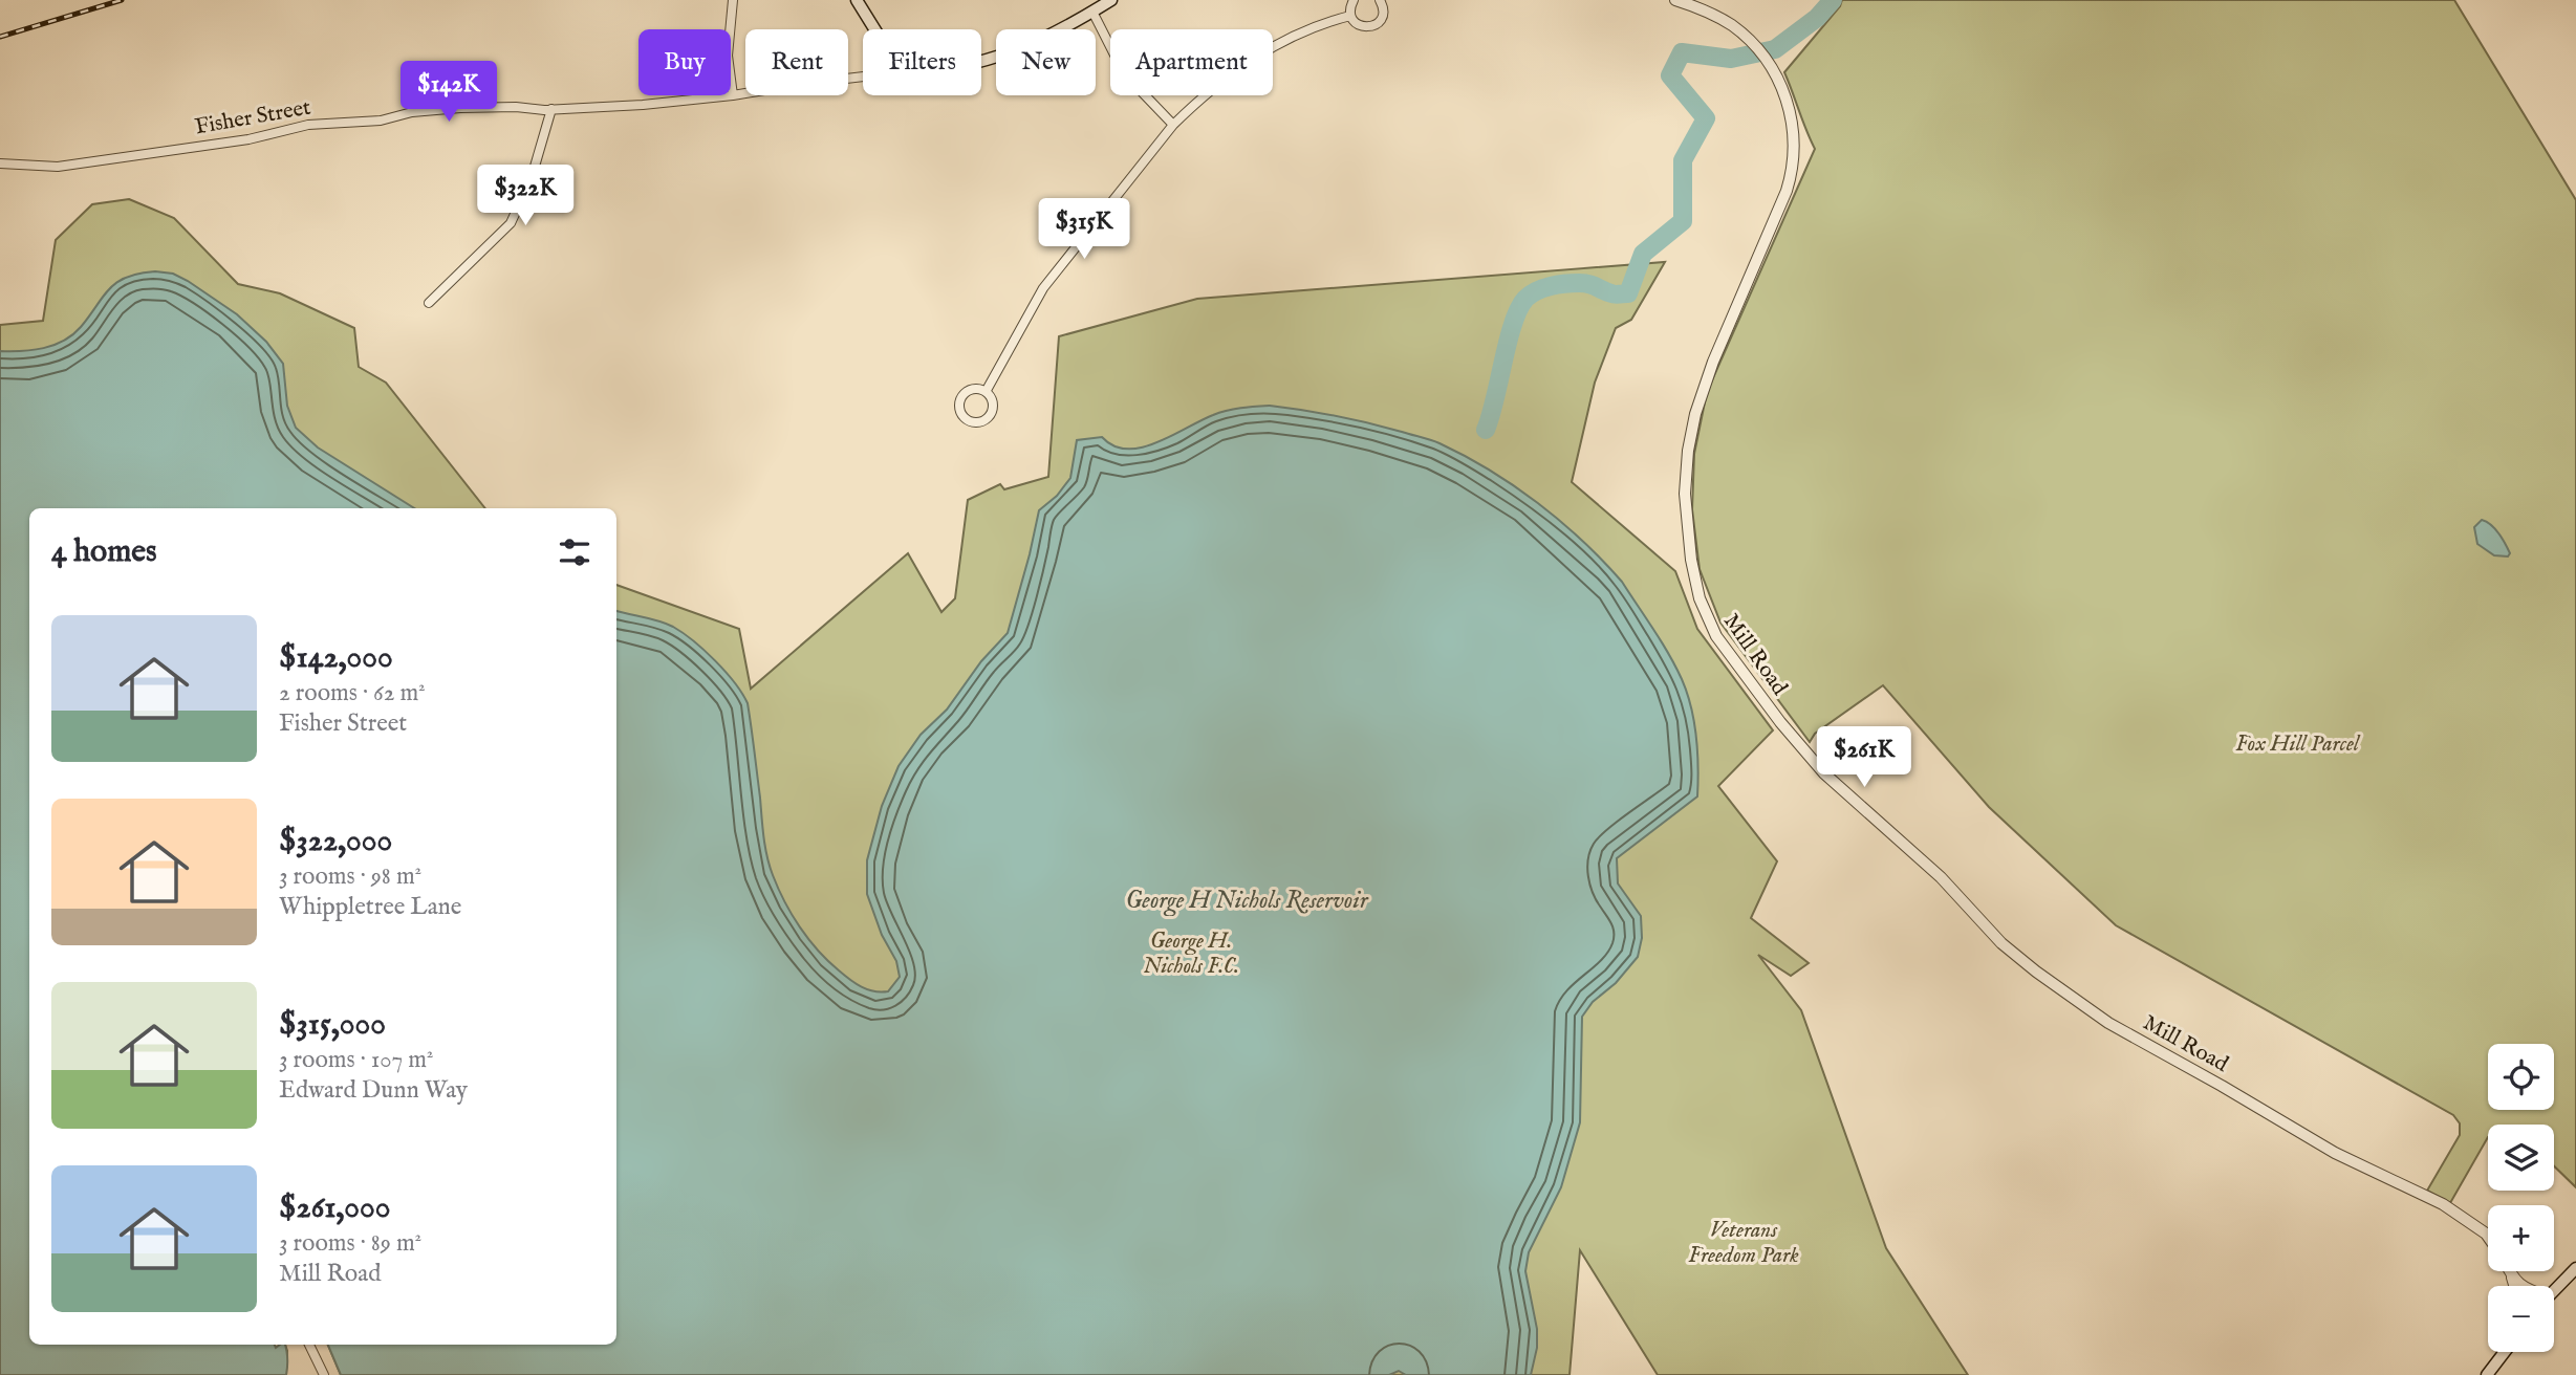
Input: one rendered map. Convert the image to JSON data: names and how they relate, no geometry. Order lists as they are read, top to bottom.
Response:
{
  "streets": {
    "main road": ["Fisher Street"],
    "street": ["Mill Road"]
  },
  "water": ["George H Nichols Reservoir"],
  "parks": ["Fox Hill Parcel", "George H. Nichols F.C.", "Veterans Freedom Park"],
  "page": {
    "chip": [
      "Buy",
      "Rent",
      "Filters",
      "New",
      "Apartment"
    ],
    "price": [
      "$142K",
      "$322K",
      "$315K",
      "$261K"
    ],
    "heading": "4 homes",
    "list": [
      {
        "name": "$142,000",
        "note": "2 rooms · 62 m² · Fisher Street"
      },
      {
        "name": "$322,000",
        "note": "3 rooms · 98 m² · Whippletree Lane"
      },
      {
        "name": "$315,000",
        "note": "3 rooms · 107 m² · Edward Dunn Way"
      },
      {
        "name": "$261,000",
        "note": "3 rooms · 89 m² · Mill Road"
      }
    ],
    "map_buttons": ["+", "−"]
  }
}
